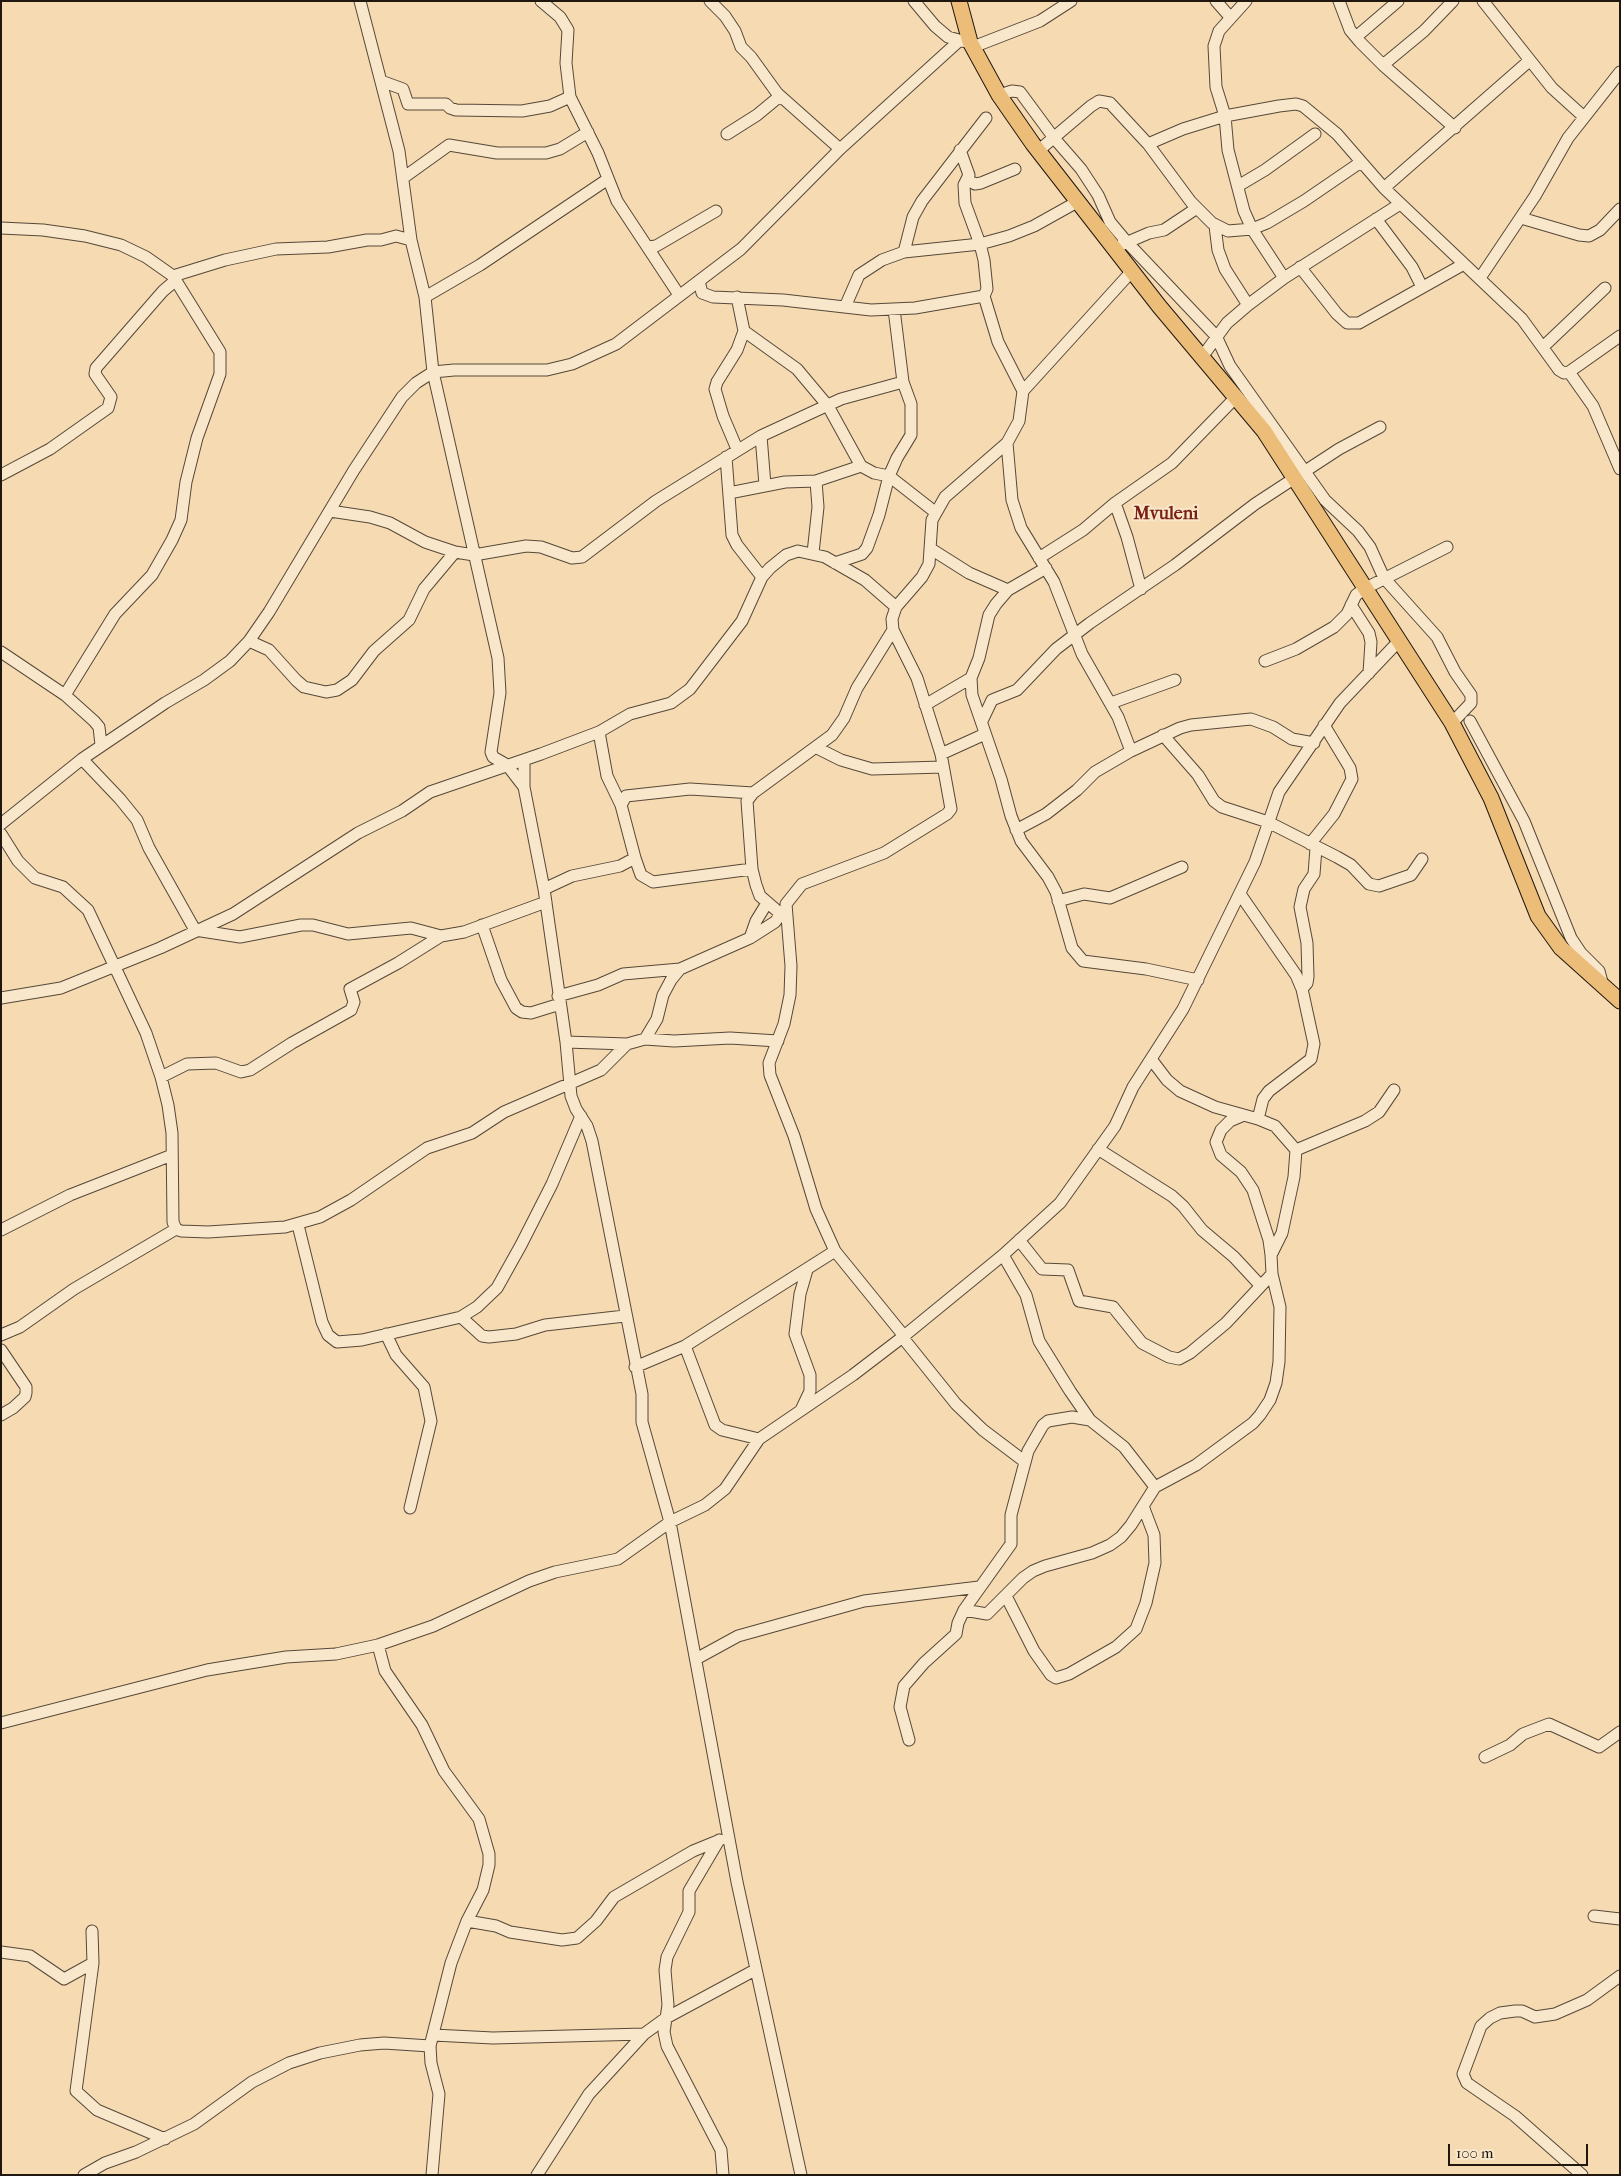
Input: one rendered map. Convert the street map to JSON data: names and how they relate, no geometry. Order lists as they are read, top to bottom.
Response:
{
  "districts": ["Mvuleni"],
  "scale_bar": "100 m"
}
